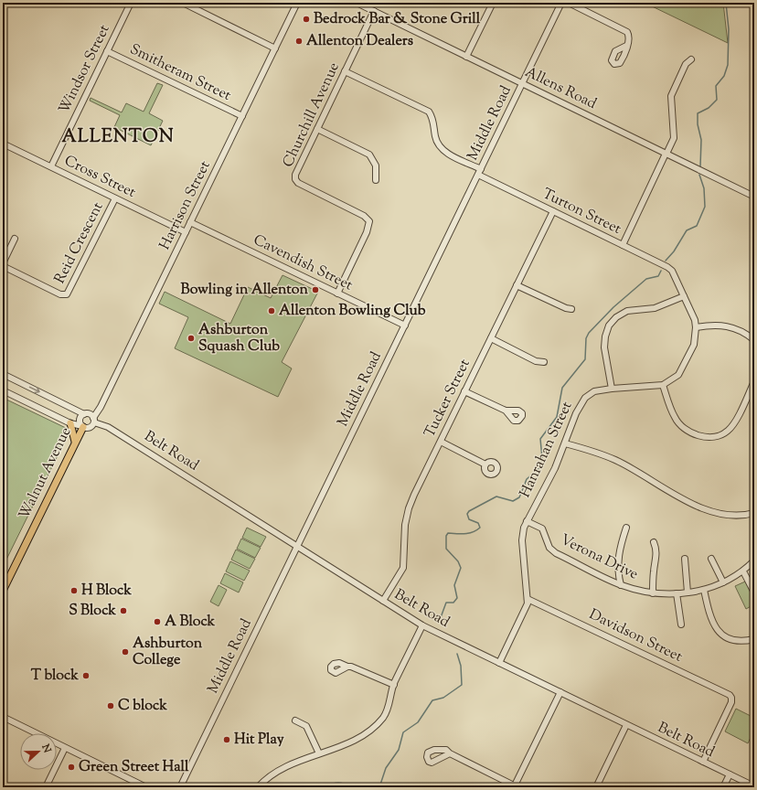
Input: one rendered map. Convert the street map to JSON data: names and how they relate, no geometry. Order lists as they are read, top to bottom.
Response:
{
  "streets": {
    "main road": ["Walnut Avenue"],
    "street": [
      "Windsor Street",
      "Smitheram Street",
      "Allens Road",
      "Churchill Avenue",
      "Middle Road",
      "Cross Street",
      "Harrison Street",
      "Turton Street",
      "Reid Crescent",
      "Cavendish Street",
      "Tucker Street",
      "Hanrahan Street",
      "Belt Road",
      "Verona Drive",
      "Davidson Street"
    ]
  },
  "crossings": [
    ["Windsor Street", "Smitheram Street"],
    ["Windsor Street", "Cross Street"],
    ["Smitheram Street", "Harrison Street"],
    ["Allens Road", "Churchill Avenue"],
    ["Allens Road", "Middle Road"],
    ["Allens Road", "Turton Street"],
    ["Churchill Avenue", "Turton Street"],
    ["Churchill Avenue", "Cavendish Street"],
    ["Middle Road", "Turton Street"],
    ["Middle Road", "Cavendish Street"],
    ["Middle Road", "Belt Road"],
    ["Cross Street", "Harrison Street"],
    ["Cross Street", "Reid Crescent"],
    ["Harrison Street", "Cavendish Street"],
    ["Harrison Street", "Belt Road"],
    ["Harrison Street", "Walnut Avenue"],
    ["Turton Street", "Tucker Street"],
    ["Tucker Street", "Belt Road"],
    ["Hanrahan Street", "Belt Road"],
    ["Hanrahan Street", "Verona Drive"],
    ["Hanrahan Street", "Davidson Street"],
    ["Belt Road", "Walnut Avenue"],
    ["Belt Road", "Davidson Street"]
  ],
  "districts": ["ALLENTON"],
  "places": [
    "Bedrock Bar & Stone Grill",
    "Allenton Dealers",
    "Bowling in Allenton",
    "Allenton Bowling Club",
    "Ashburton Squash Club",
    "H Block",
    "S Block",
    "A Block",
    "Ashburton College",
    "T block",
    "C block",
    "Hit Play",
    "Green Street Hall"
  ],
  "north": "right"
}
